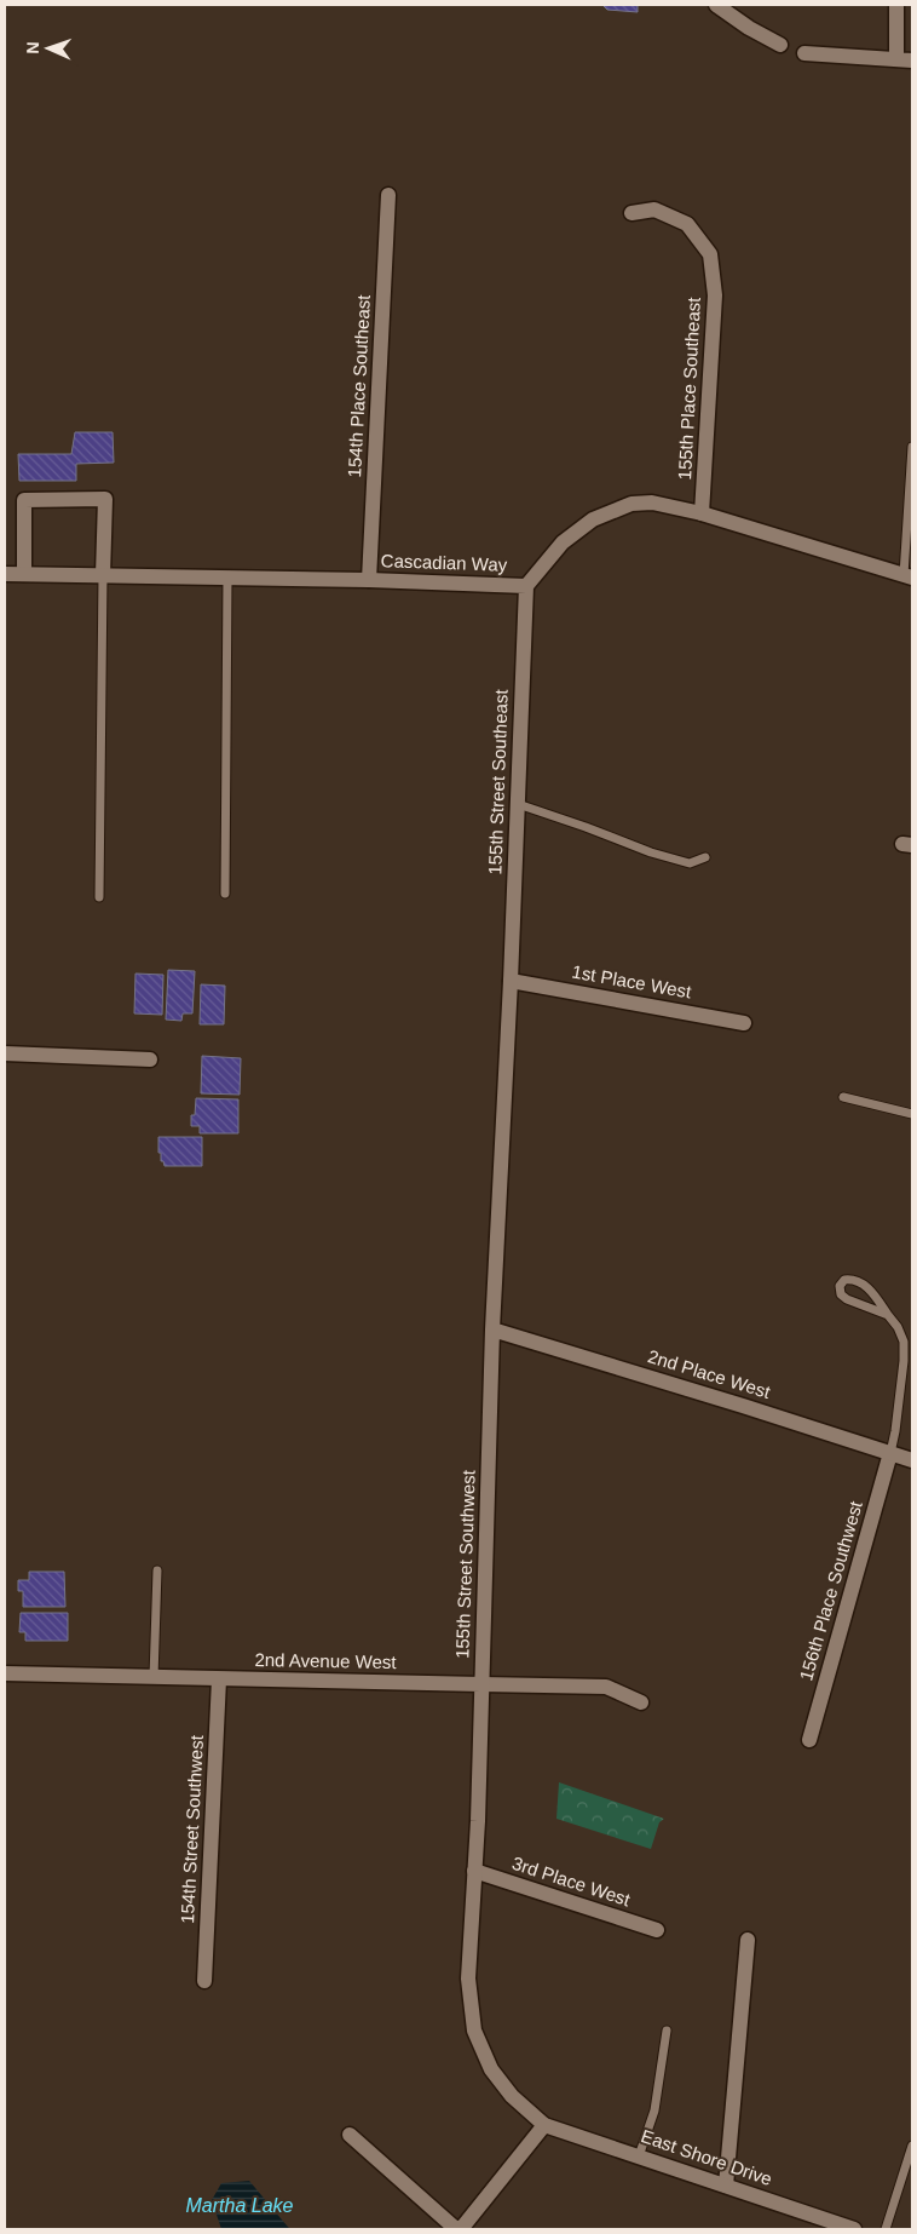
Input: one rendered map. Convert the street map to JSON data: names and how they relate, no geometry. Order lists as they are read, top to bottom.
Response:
{
  "streets": {
    "street": [
      "154th Place Southeast",
      "155th Place Southeast",
      "Cascadian Way",
      "155th Street Southeast",
      "1st Place West",
      "2nd Place West",
      "155th Street Southwest",
      "156th Place Southwest",
      "2nd Avenue West",
      "154th Street Southwest",
      "3rd Place West",
      "East Shore Drive"
    ]
  },
  "crossings": [
    ["154th Place Southeast", "Cascadian Way"],
    ["155th Place Southeast", "Cascadian Way"],
    ["Cascadian Way", "155th Street Southeast"],
    ["155th Street Southeast", "1st Place West"],
    ["155th Street Southeast", "155th Street Southwest"],
    ["1st Place West", "155th Street Southwest"],
    ["2nd Place West", "155th Street Southwest"],
    ["2nd Place West", "156th Place Southwest"],
    ["155th Street Southwest", "2nd Avenue West"],
    ["155th Street Southwest", "3rd Place West"],
    ["155th Street Southwest", "East Shore Drive"],
    ["2nd Avenue West", "154th Street Southwest"]
  ],
  "water": ["Martha Lake"],
  "north": "left"
}
